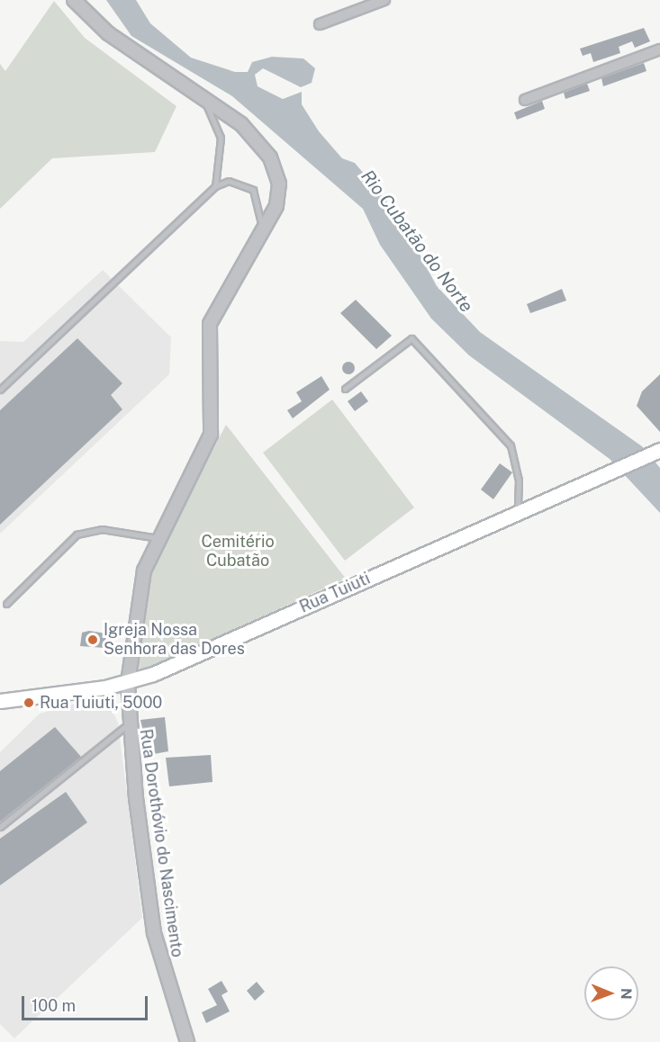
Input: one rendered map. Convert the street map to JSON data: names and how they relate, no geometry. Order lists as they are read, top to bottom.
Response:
{
  "streets": {
    "main road": ["Rua Tuiuti"],
    "street": ["Rua Dorothóvio do Nascimento"]
  },
  "crossings": [
    ["Rua Tuiuti", "Rua Dorothóvio do Nascimento"]
  ],
  "water": ["Rio Cubatão do Norte"],
  "parks": ["Cemitério Cubatão"],
  "places": ["Igreja Nossa Senhora das Dores", "Rua Tuiuti, 5000"],
  "scale_bar": "100 m",
  "north": "right"
}
